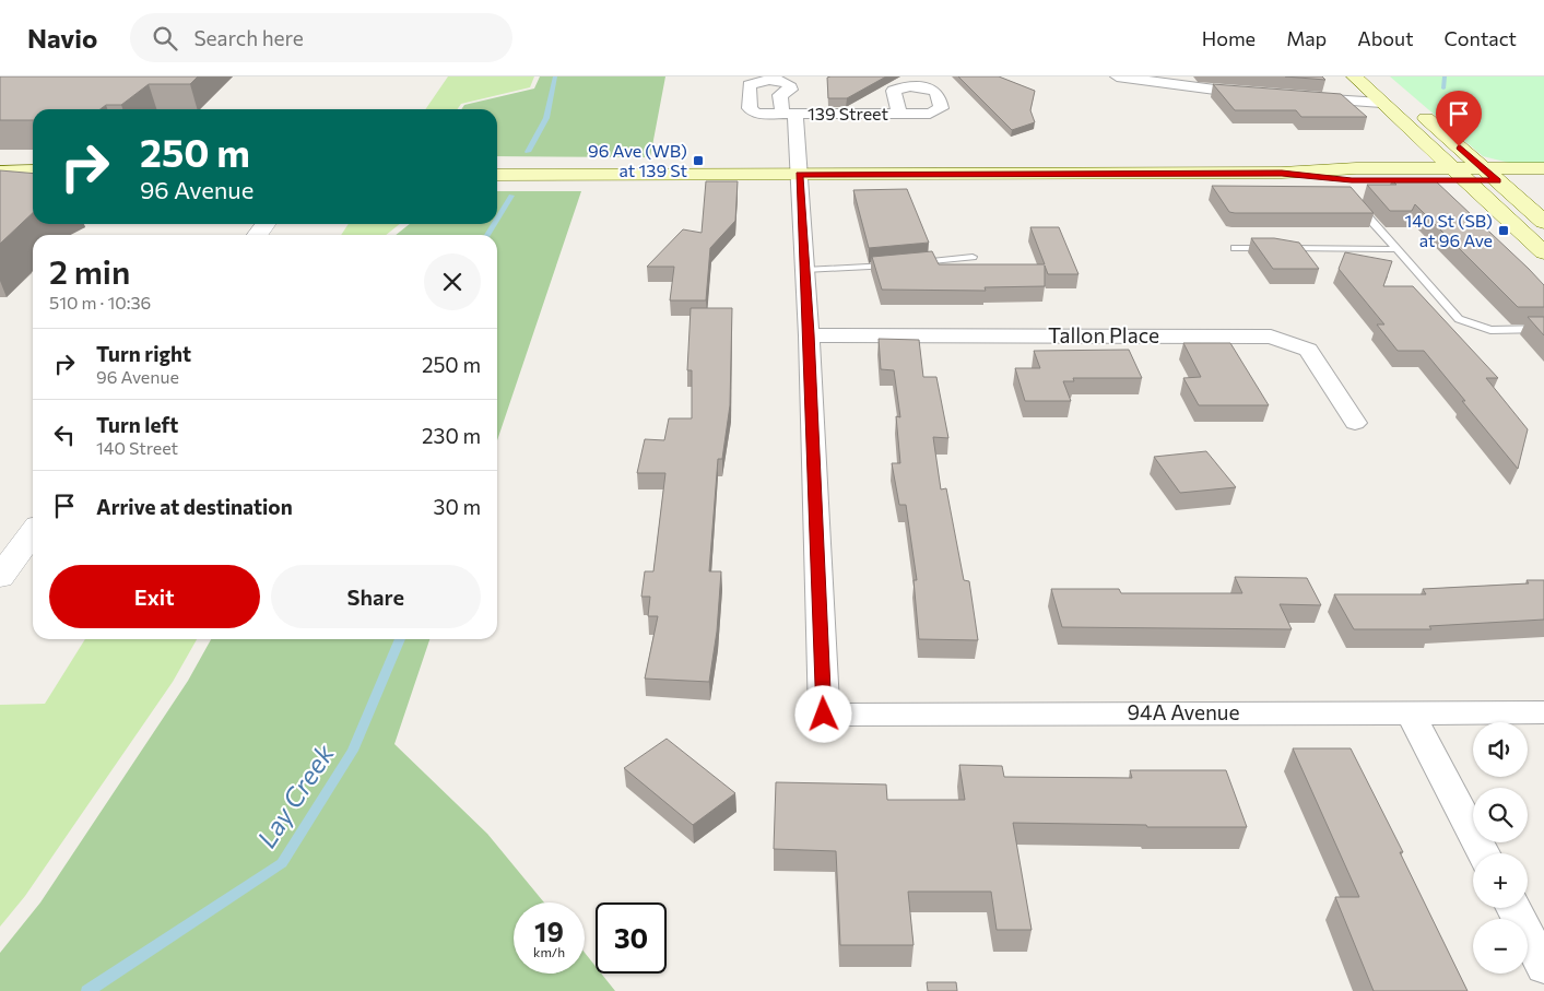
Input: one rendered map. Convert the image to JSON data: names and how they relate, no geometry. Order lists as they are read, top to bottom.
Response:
{
  "streets": {
    "street": ["139 Street", "Tallon Place", "94A Avenue"]
  },
  "crossings": [
    ["139 Street", "Tallon Place"],
    ["139 Street", "94A Avenue"]
  ],
  "water": ["Lay Creek"],
  "places": {
    "transit": ["96 Ave (WB) at 139 St", "140 St (SB) at 96 Ave"]
  },
  "page": {
    "header": "Navio",
    "search": "Search here",
    "nav": [
      "Home",
      "Map",
      "About",
      "Contact"
    ],
    "turn": ["250 m", "96 Avenue"],
    "heading": ["2 min", "510 m · 10:36"],
    "list": [
      {
        "name": "Turn right",
        "note": "96 Avenue",
        "value": "250 m"
      },
      {
        "name": "Turn left",
        "note": "140 Street",
        "value": "230 m"
      },
      {
        "name": "Arrive at destination",
        "value": "30 m"
      }
    ],
    "buttons": ["Exit", "Share"],
    "map_buttons": ["+", "−"],
    "speed": "19 km/h",
    "limit": "30"
  }
}
